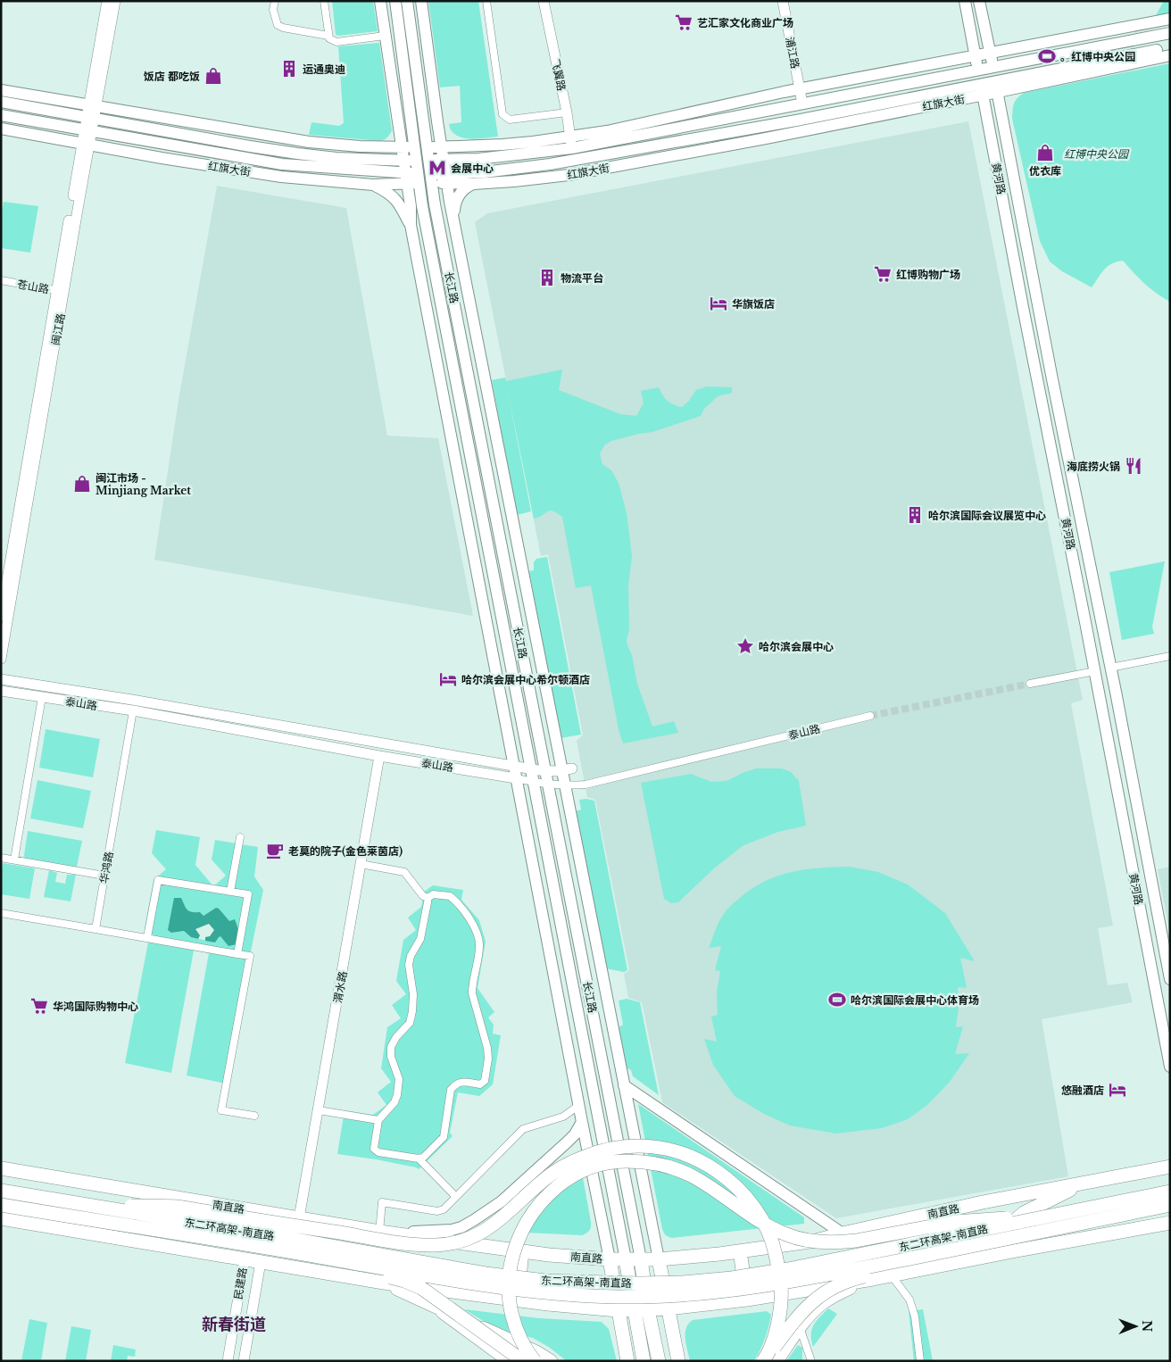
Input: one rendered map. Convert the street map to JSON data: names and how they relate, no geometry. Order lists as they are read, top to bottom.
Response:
{
  "streets": {
    "highway": ["长江路", "南直路", "东二环高架-南直路"],
    "main road": [
      "浦江路",
      "飞翼路",
      "红旗大街",
      "黄河路",
      "闽江路",
      "泰山路",
      "渭水路",
      "民建路"
    ],
    "street": ["苍山路", "华鸿路"]
  },
  "crossings": [
    ["红旗大街", "黄河路"],
    ["红旗大街", "长江路"],
    ["红旗大街", "闽江路"],
    ["苍山路", "闽江路"],
    ["长江路", "泰山路"],
    ["长江路", "南直路"],
    ["泰山路", "华鸿路"],
    ["泰山路", "渭水路"],
    ["渭水路", "南直路"]
  ],
  "districts": ["新春街道"],
  "parks": ["红博中央公园"],
  "places": {
    "supermarket": ["艺汇家文化商业广场", "红博购物广场", "华鸿国际购物中心"],
    "sports": ["。红博中央公园", "哈尔滨国际会展中心体育场"],
    "building": ["运通奥迪", "物流平台", "哈尔滨国际会议展览中心"],
    "shop": ["饭店 都吃饭", "优衣库", "闽江市场 - Minjiang Market"],
    "metro station": ["会展中心"],
    "hotel": ["华旗饭店", "哈尔滨会展中心希尔顿酒店", "悠融酒店"],
    "restaurant": ["海底捞火锅"],
    "place": ["哈尔滨会展中心"],
    "cafe": ["老莫的院子(金色莱茵店)"]
  },
  "north": "right"
}
